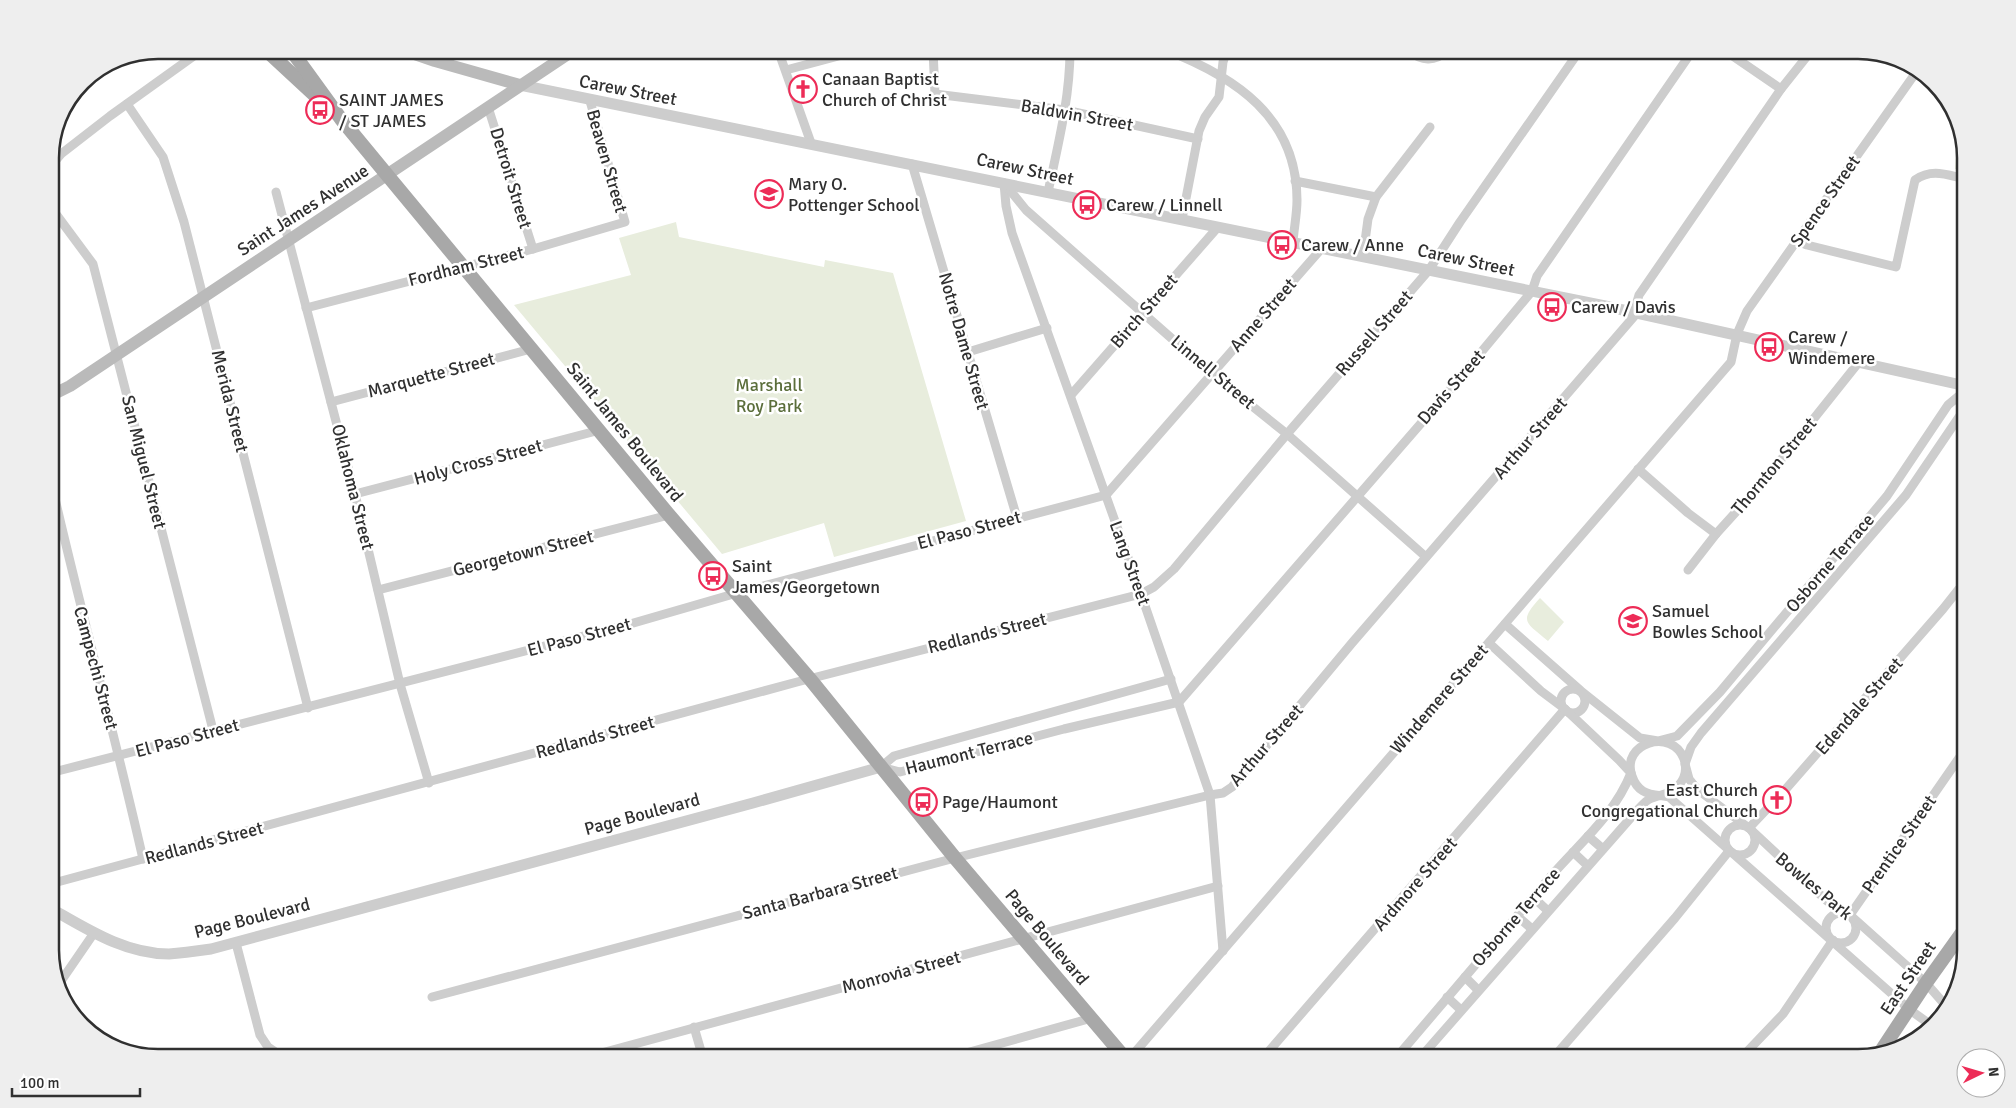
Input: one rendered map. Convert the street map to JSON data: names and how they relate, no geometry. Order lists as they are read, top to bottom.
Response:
{
  "streets": {
    "main road": [
      "Carew Street",
      "Saint James Avenue",
      "Saint James Boulevard",
      "Page Boulevard",
      "East Street"
    ],
    "street": [
      "Baldwin Street",
      "Beaven Street",
      "Detroit Street",
      "Spence Street",
      "Fordham Street",
      "Birch Street",
      "Anne Street",
      "Russell Street",
      "Notre Dame Street",
      "Linnell Street",
      "Marquette Street",
      "Davis Street",
      "Merida Street",
      "Arthur Street",
      "San Miguel Street",
      "Holy Cross Street",
      "Thornton Street",
      "Oklahoma Street",
      "El Paso Street",
      "Georgetown Street",
      "Lang Street",
      "Osborne Terrace",
      "Redlands Street",
      "Campechi Street",
      "Windemere Street",
      "Edendale Street",
      "Haumont Terrace",
      "Prentice Street",
      "Ardmore Street",
      "Bowles Park",
      "Santa Barbara Street",
      "Monrovia Street"
    ]
  },
  "crossings": [
    ["Carew Street", "Beaven Street"],
    ["Carew Street", "Spence Street"],
    ["Carew Street", "Saint James Avenue"],
    ["Carew Street", "Birch Street"],
    ["Carew Street", "Anne Street"],
    ["Carew Street", "Russell Street"],
    ["Carew Street", "Notre Dame Street"],
    ["Carew Street", "Linnell Street"],
    ["Carew Street", "Davis Street"],
    ["Carew Street", "Arthur Street"],
    ["Carew Street", "Thornton Street"],
    ["Carew Street", "Lang Street"],
    ["Carew Street", "Windemere Street"],
    ["Beaven Street", "Fordham Street"],
    ["Detroit Street", "Saint James Avenue"],
    ["Detroit Street", "Fordham Street"],
    ["Spence Street", "Windemere Street"],
    ["Saint James Avenue", "Merida Street"],
    ["Saint James Avenue", "Saint James Boulevard"],
    ["Saint James Avenue", "San Miguel Street"],
    ["Saint James Avenue", "Oklahoma Street"],
    ["Fordham Street", "Saint James Boulevard"],
    ["Fordham Street", "Oklahoma Street"],
    ["Birch Street", "Linnell Street"],
    ["Birch Street", "Lang Street"],
    ["Anne Street", "Linnell Street"],
    ["Anne Street", "El Paso Street"],
    ["Anne Street", "Lang Street"],
    ["Russell Street", "Linnell Street"],
    ["Russell Street", "Lang Street"],
    ["Russell Street", "Redlands Street"],
    ["Notre Dame Street", "El Paso Street"],
    ["Linnell Street", "Davis Street"],
    ["Linnell Street", "Arthur Street"],
    ["Linnell Street", "Lang Street"],
    ["Marquette Street", "Saint James Boulevard"],
    ["Marquette Street", "Oklahoma Street"],
    ["Davis Street", "Lang Street"],
    ["Davis Street", "Haumont Terrace"],
    ["Merida Street", "El Paso Street"],
    ["Saint James Boulevard", "Holy Cross Street"],
    ["Saint James Boulevard", "El Paso Street"],
    ["Saint James Boulevard", "Georgetown Street"],
    ["Saint James Boulevard", "Redlands Street"],
    ["Saint James Boulevard", "Haumont Terrace"],
    ["Saint James Boulevard", "Page Boulevard"],
    ["Arthur Street", "Lang Street"],
    ["Arthur Street", "Santa Barbara Street"],
    ["San Miguel Street", "El Paso Street"],
    ["Holy Cross Street", "Oklahoma Street"],
    ["Oklahoma Street", "El Paso Street"],
    ["Oklahoma Street", "Georgetown Street"],
    ["Oklahoma Street", "Redlands Street"],
    ["El Paso Street", "Lang Street"],
    ["El Paso Street", "Campechi Street"],
    ["Lang Street", "Redlands Street"],
    ["Lang Street", "Windemere Street"],
    ["Lang Street", "Haumont Terrace"],
    ["Lang Street", "Santa Barbara Street"],
    ["Lang Street", "Monrovia Street"],
    ["Osborne Terrace", "Bowles Park"],
    ["Redlands Street", "Campechi Street"],
    ["Windemere Street", "Bowles Park"],
    ["Edendale Street", "Bowles Park"],
    ["Haumont Terrace", "Page Boulevard"],
    ["Page Boulevard", "Santa Barbara Street"],
    ["Page Boulevard", "Monrovia Street"],
    ["Prentice Street", "Bowles Park"],
    ["Ardmore Street", "Bowles Park"],
    ["Bowles Park", "East Street"]
  ],
  "parks": ["Marshall Roy Park"],
  "places": {
    "church": ["Canaan Baptist Church of Christ", "East Church Congregational Church"],
    "bus stop": [
      "SAINT JAMES / ST JAMES",
      "Carew / Linnell",
      "Carew / Anne",
      "Carew / Davis",
      "Carew / Windemere",
      "Saint James/Georgetown",
      "Page/Haumont"
    ],
    "school or university": ["Mary O. Pottenger School", "Samuel Bowles School"]
  },
  "scale_bar": "100 m",
  "north": "right"
}
